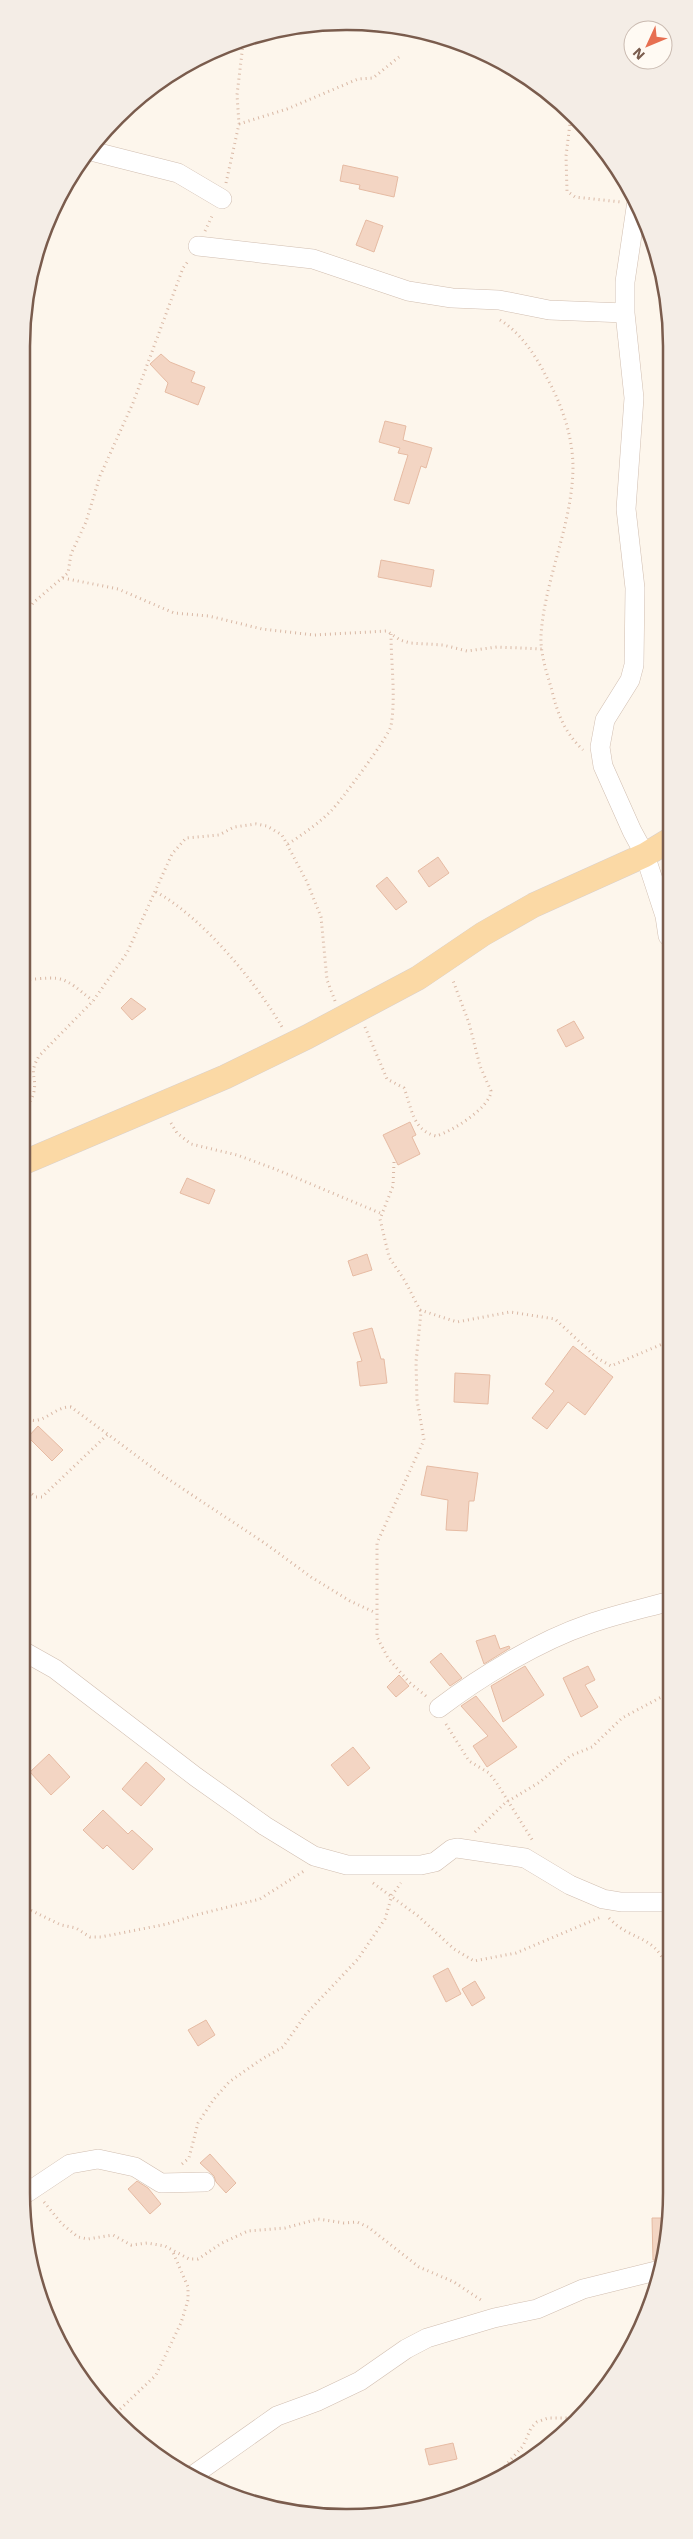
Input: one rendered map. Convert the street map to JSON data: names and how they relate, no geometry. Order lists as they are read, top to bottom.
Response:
{
  "north": "bottom left"
}
